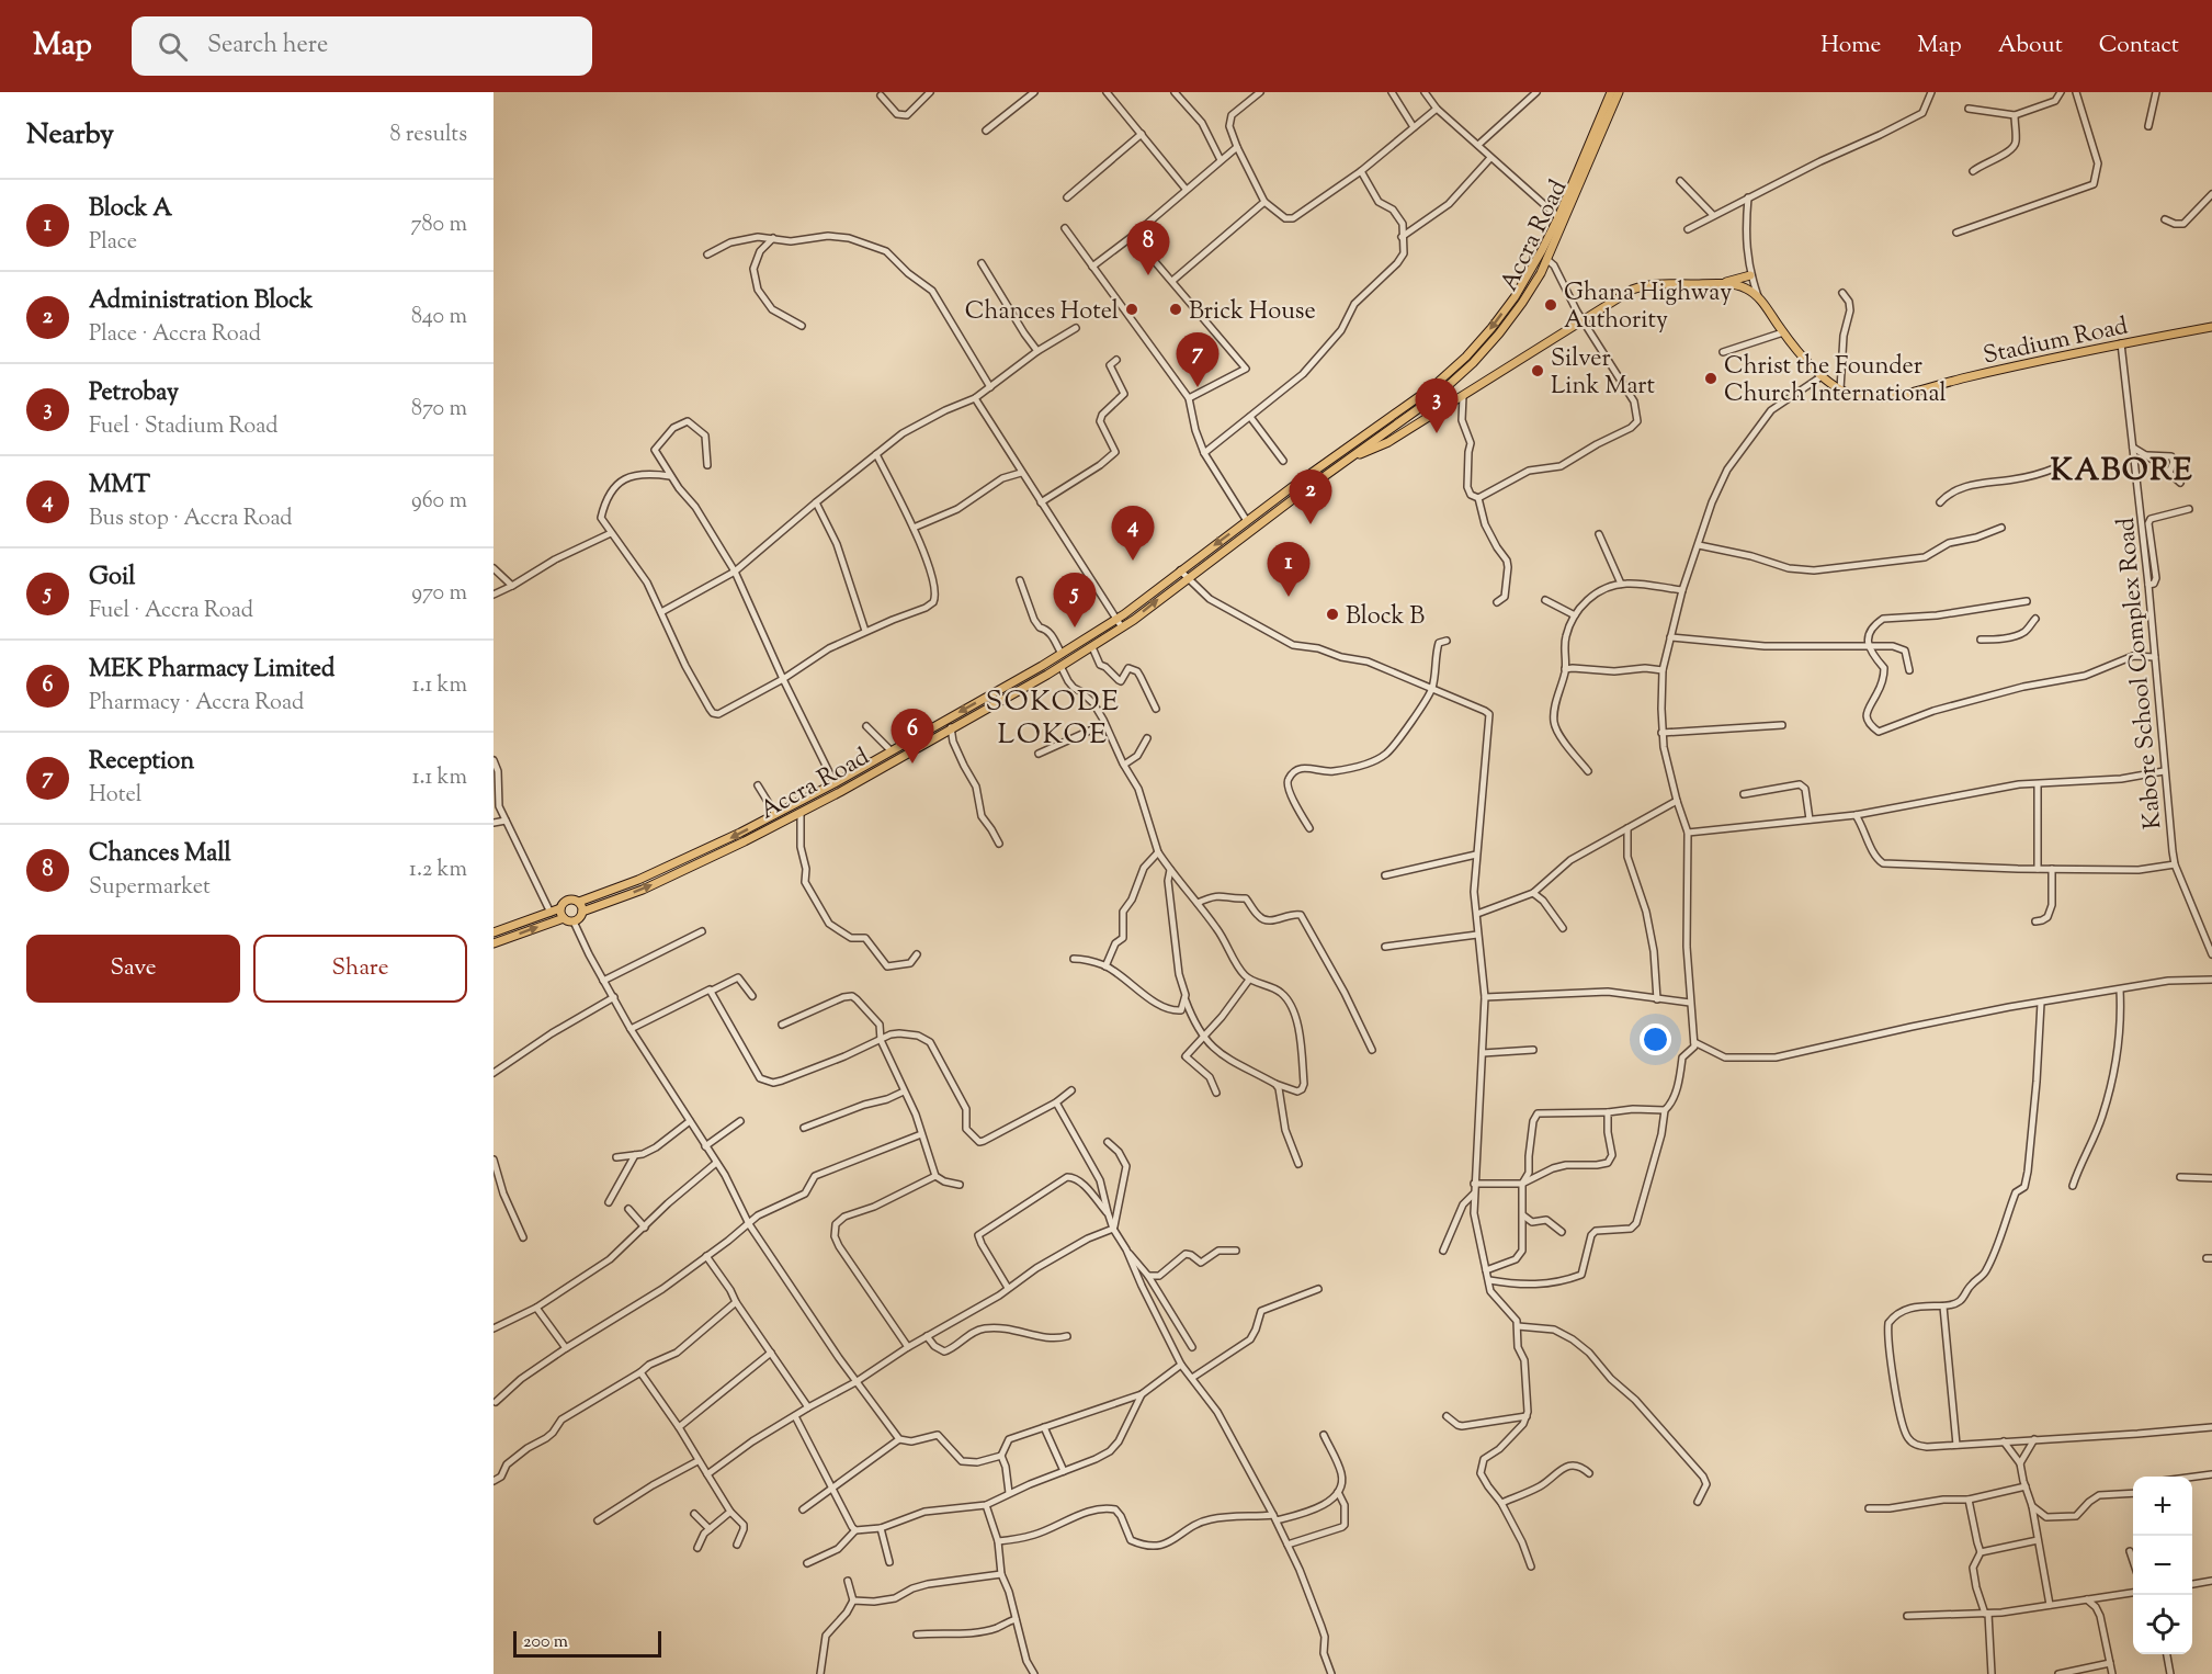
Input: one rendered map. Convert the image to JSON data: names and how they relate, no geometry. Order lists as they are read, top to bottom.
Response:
{
  "streets": {
    "main road": ["Accra Road", "Stadium Road"],
    "street": ["Kabore School Complex Road"]
  },
  "crossings": [
    ["Stadium Road", "Kabore School Complex Road"]
  ],
  "districts": ["KABORE", "SOKODE LOKOE"],
  "places": [
    "Ghana Highway Authority",
    "Chances Hotel",
    "Brick House",
    "Silver Link Mart",
    "Christ the Founder Church International",
    "Block B"
  ],
  "scale_bar": "200 m",
  "page": {
    "header": "Map",
    "search": "Search here",
    "nav": [
      "Home",
      "Map",
      "About",
      "Contact"
    ],
    "heading": ["Nearby", "8 results"],
    "list": [
      {
        "mark": "1",
        "name": "Block A",
        "note": "Place",
        "value": "780 m"
      },
      {
        "mark": "2",
        "name": "Administration Block",
        "note": "Place · Accra Road",
        "value": "840 m"
      },
      {
        "mark": "3",
        "name": "Petrobay",
        "note": "Fuel · Stadium Road",
        "value": "870 m"
      },
      {
        "mark": "4",
        "name": "MMT",
        "note": "Bus stop · Accra Road",
        "value": "960 m"
      },
      {
        "mark": "5",
        "name": "Goil",
        "note": "Fuel · Accra Road",
        "value": "970 m"
      },
      {
        "mark": "6",
        "name": "MEK Pharmacy Limited",
        "note": "Pharmacy · Accra Road",
        "value": "1.1 km"
      },
      {
        "mark": "7",
        "name": "Reception",
        "note": "Hotel",
        "value": "1.1 km"
      },
      {
        "mark": "8",
        "name": "Chances Mall",
        "note": "Supermarket",
        "value": "1.2 km"
      }
    ],
    "pins": [
      "8",
      "7",
      "3",
      "2",
      "4",
      "1",
      "5",
      "6"
    ],
    "buttons": ["Save", "Share"],
    "map_buttons": ["+", "−"],
    "scale": "200 m"
  }
}
